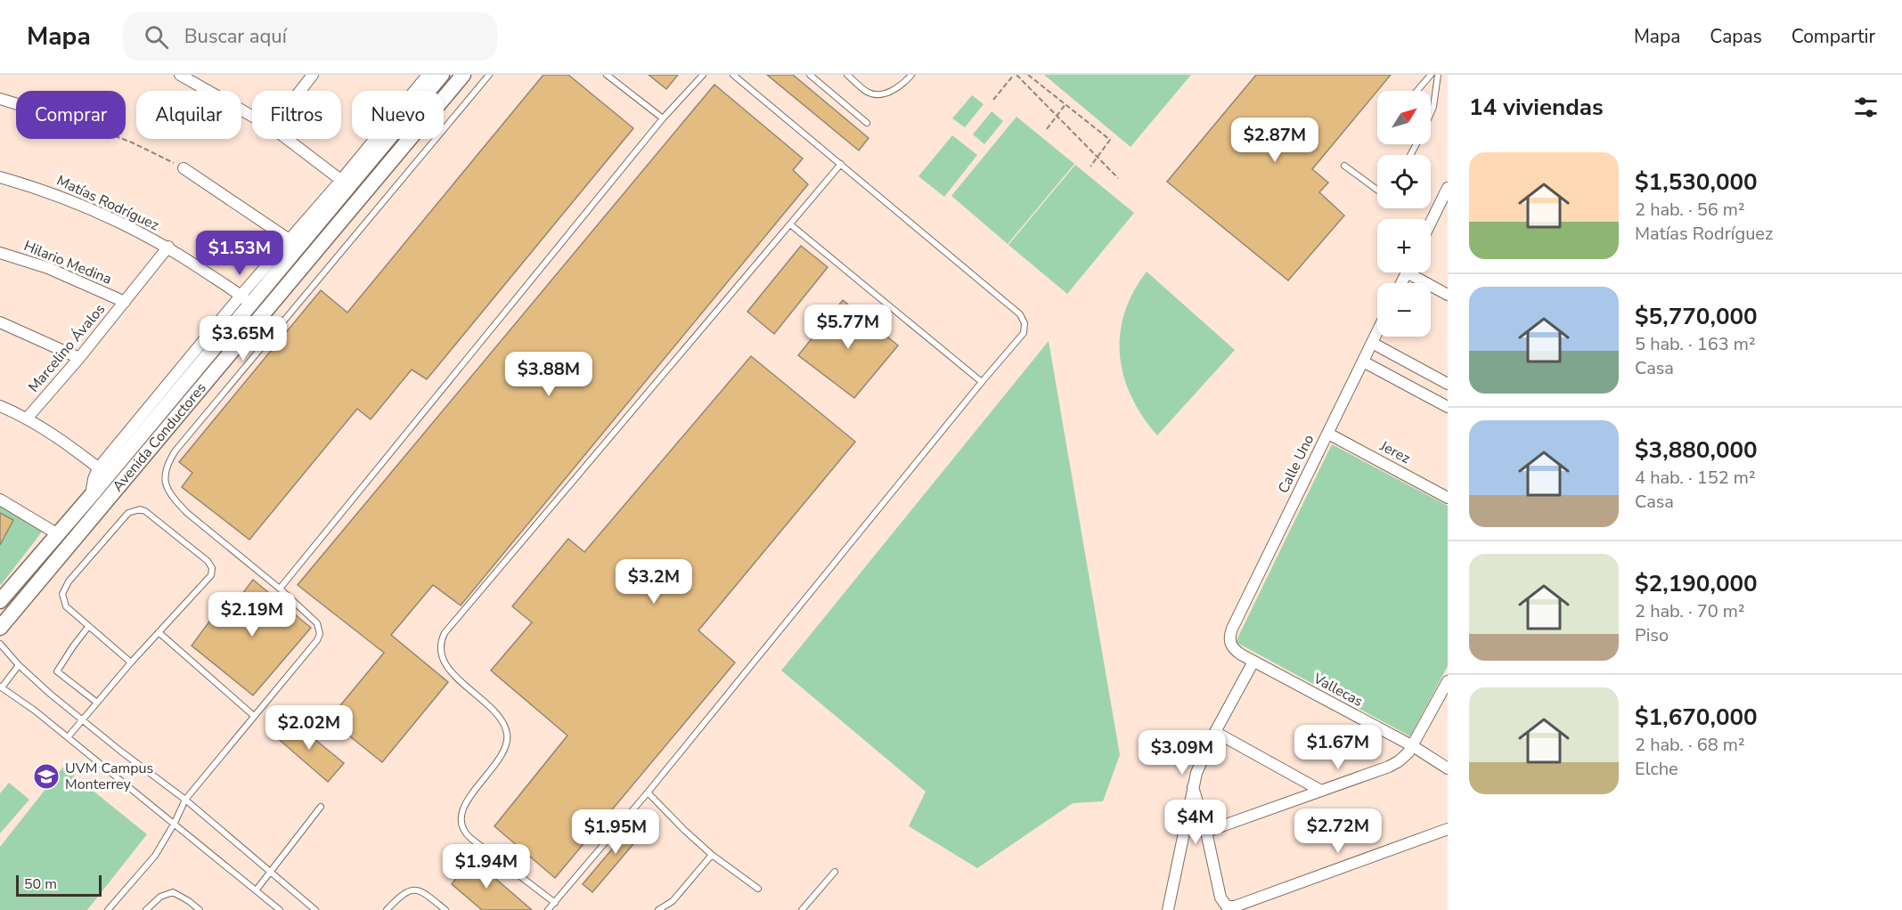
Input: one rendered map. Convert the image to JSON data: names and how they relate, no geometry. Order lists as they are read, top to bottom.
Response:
{
  "streets": {
    "main road": ["Avenida Conductores"],
    "street": [
      "Matías Rodríguez",
      "Hilario Medina",
      "Marcelino Ávalos",
      "Jerez",
      "Calle Uno",
      "Vallecas"
    ]
  },
  "crossings": [
    ["Matías Rodríguez", "Marcelino Ávalos"],
    ["Matías Rodríguez", "Avenida Conductores"],
    ["Hilario Medina", "Marcelino Ávalos"],
    ["Jerez", "Calle Uno"],
    ["Calle Uno", "Vallecas"]
  ],
  "places": {
    "school or university": ["UVM Campus Monterrey"]
  },
  "scale_bar": "50 m",
  "north": "top right",
  "page": {
    "header": "Mapa",
    "search": "Buscar aquí",
    "nav": ["Mapa", "Capas", "Compartir"],
    "heading": "14 viviendas",
    "map_buttons": ["+", "−"],
    "chip": [
      "Comprar",
      "Alquilar",
      "Filtros",
      "Nuevo"
    ],
    "price": [
      "$2.87M",
      "$1.53M",
      "$5.77M",
      "$3.65M",
      "$3.88M",
      "$3.2M",
      "$2.19M",
      "$2.02M",
      "$1.67M",
      "$3.09M",
      "$4M",
      "$2.72M",
      "$1.95M",
      "$1.94M"
    ],
    "list": [
      {
        "name": "$1,530,000",
        "note": "2 hab. · 56 m² · Matías Rodríguez"
      },
      {
        "name": "$5,770,000",
        "note": "5 hab. · 163 m² · Casa"
      },
      {
        "name": "$3,880,000",
        "note": "4 hab. · 152 m² · Casa"
      },
      {
        "name": "$2,190,000",
        "note": "2 hab. · 70 m² · Piso"
      },
      {
        "name": "$1,670,000",
        "note": "2 hab. · 68 m² · Elche"
      }
    ],
    "scale": "50 m"
  }
}
